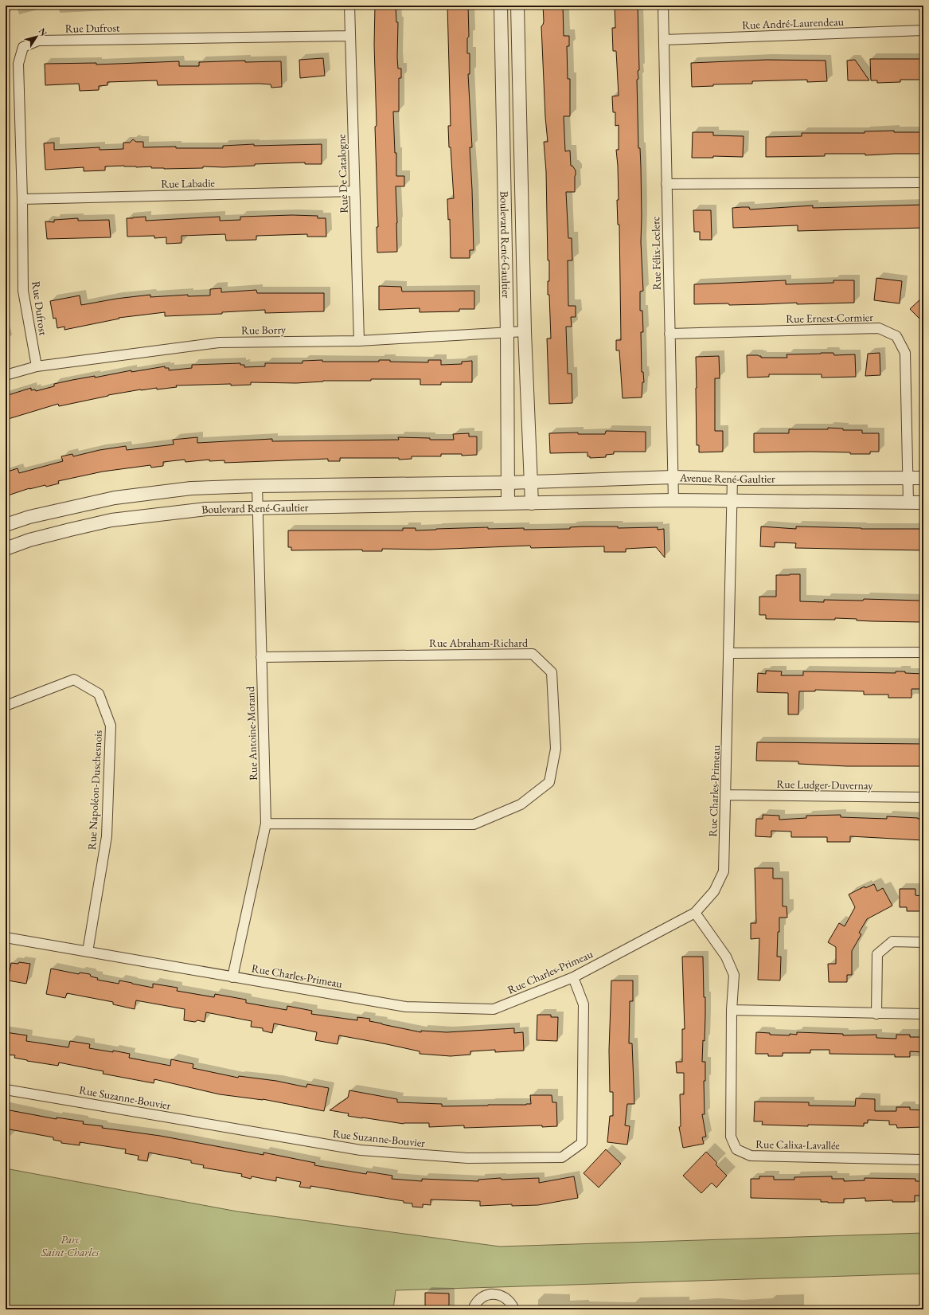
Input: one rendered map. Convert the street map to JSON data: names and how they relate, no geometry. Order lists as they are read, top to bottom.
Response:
{
  "streets": {
    "street": [
      "Rue André-Laurendeau",
      "Rue Dufrost",
      "Rue De Catalogne",
      "Rue Labadie",
      "Boulevard René-Gaultier",
      "Rue Félix-Leclerc",
      "Rue Ernest-Cormier",
      "Rue Borry",
      "Avenue René-Gaultier",
      "Rue Abraham-Richard",
      "Rue Antoine-Morand",
      "Rue Ludger-Duvernay",
      "Rue Napoléon-Duschesnois",
      "Rue Charles-Primeau",
      "Rue Suzanne-Bouvier",
      "Rue Calixa-Lavallée"
    ]
  },
  "crossings": [
    ["Rue André-Laurendeau", "Rue Félix-Leclerc"],
    ["Rue Dufrost", "Rue De Catalogne"],
    ["Rue Dufrost", "Rue Labadie"],
    ["Rue Dufrost", "Rue Borry"],
    ["Rue De Catalogne", "Rue Labadie"],
    ["Rue De Catalogne", "Rue Borry"],
    ["Boulevard René-Gaultier", "Rue Borry"],
    ["Boulevard René-Gaultier", "Avenue René-Gaultier"],
    ["Boulevard René-Gaultier", "Rue Antoine-Morand"],
    ["Rue Félix-Leclerc", "Rue Ernest-Cormier"],
    ["Rue Félix-Leclerc", "Avenue René-Gaultier"],
    ["Rue Ernest-Cormier", "Avenue René-Gaultier"],
    ["Avenue René-Gaultier", "Rue Charles-Primeau"],
    ["Rue Abraham-Richard", "Rue Antoine-Morand"],
    ["Rue Antoine-Morand", "Rue Charles-Primeau"],
    ["Rue Ludger-Duvernay", "Rue Charles-Primeau"],
    ["Rue Napoléon-Duschesnois", "Rue Charles-Primeau"],
    ["Rue Charles-Primeau", "Rue Suzanne-Bouvier"],
    ["Rue Charles-Primeau", "Rue Calixa-Lavallée"]
  ],
  "parks": ["Parc Saint-Charles"],
  "north": "top right"
}
